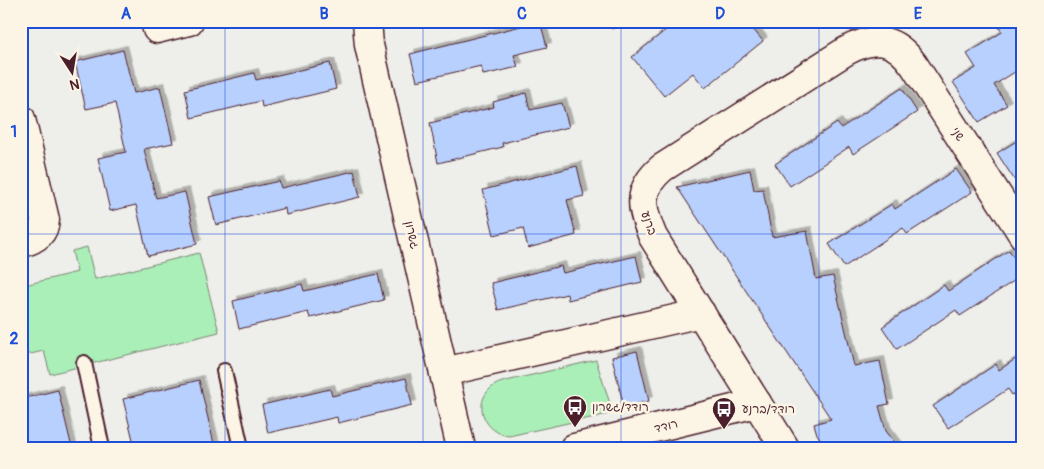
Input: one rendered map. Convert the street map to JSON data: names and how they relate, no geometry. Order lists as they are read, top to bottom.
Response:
{
  "streets": {
    "street": [
      "שני",
      "ברנע",
      "גשרון",
      "רודד"
    ]
  },
  "crossings": [
    ["שני", "ברנע"],
    ["ברנע", "רודד"]
  ],
  "places": {
    "bus stop": ["רודד/גשרון", "רודד/ברנע"]
  },
  "north": "bottom",
  "grid": {
    "columns": [
      "A",
      "B",
      "C",
      "D",
      "E"
    ],
    "rows": ["1", "2"]
  }
}
